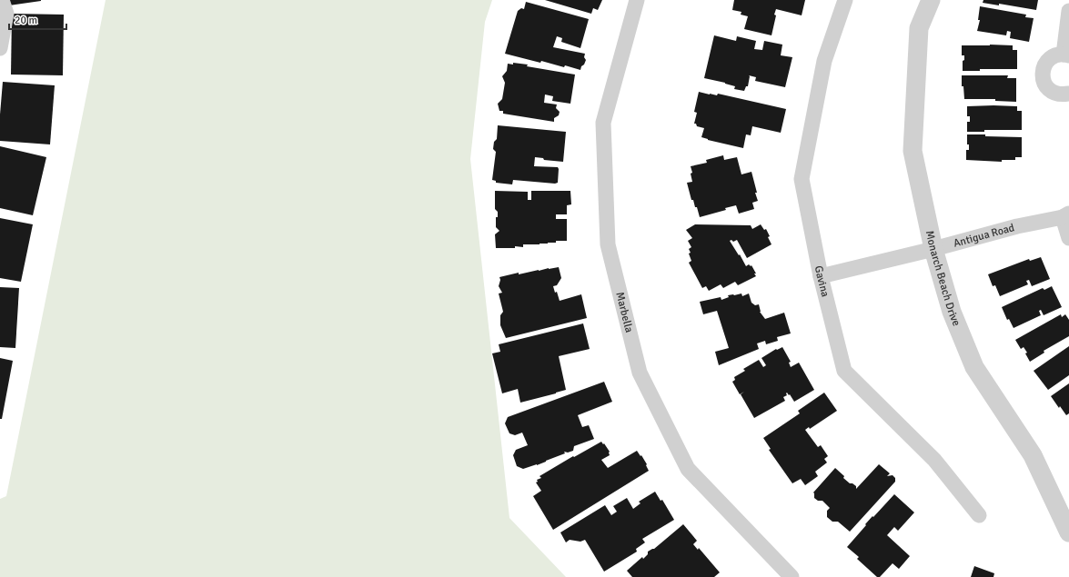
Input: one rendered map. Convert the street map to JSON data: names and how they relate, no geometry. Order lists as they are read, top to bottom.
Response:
{
  "streets": {
    "street": [
      "Antigua Road",
      "Monarch Beach Drive",
      "Gavina",
      "Marbella"
    ]
  },
  "crossings": [
    ["Antigua Road", "Monarch Beach Drive"],
    ["Antigua Road", "Gavina"]
  ],
  "scale_bar": "20 m"
}
